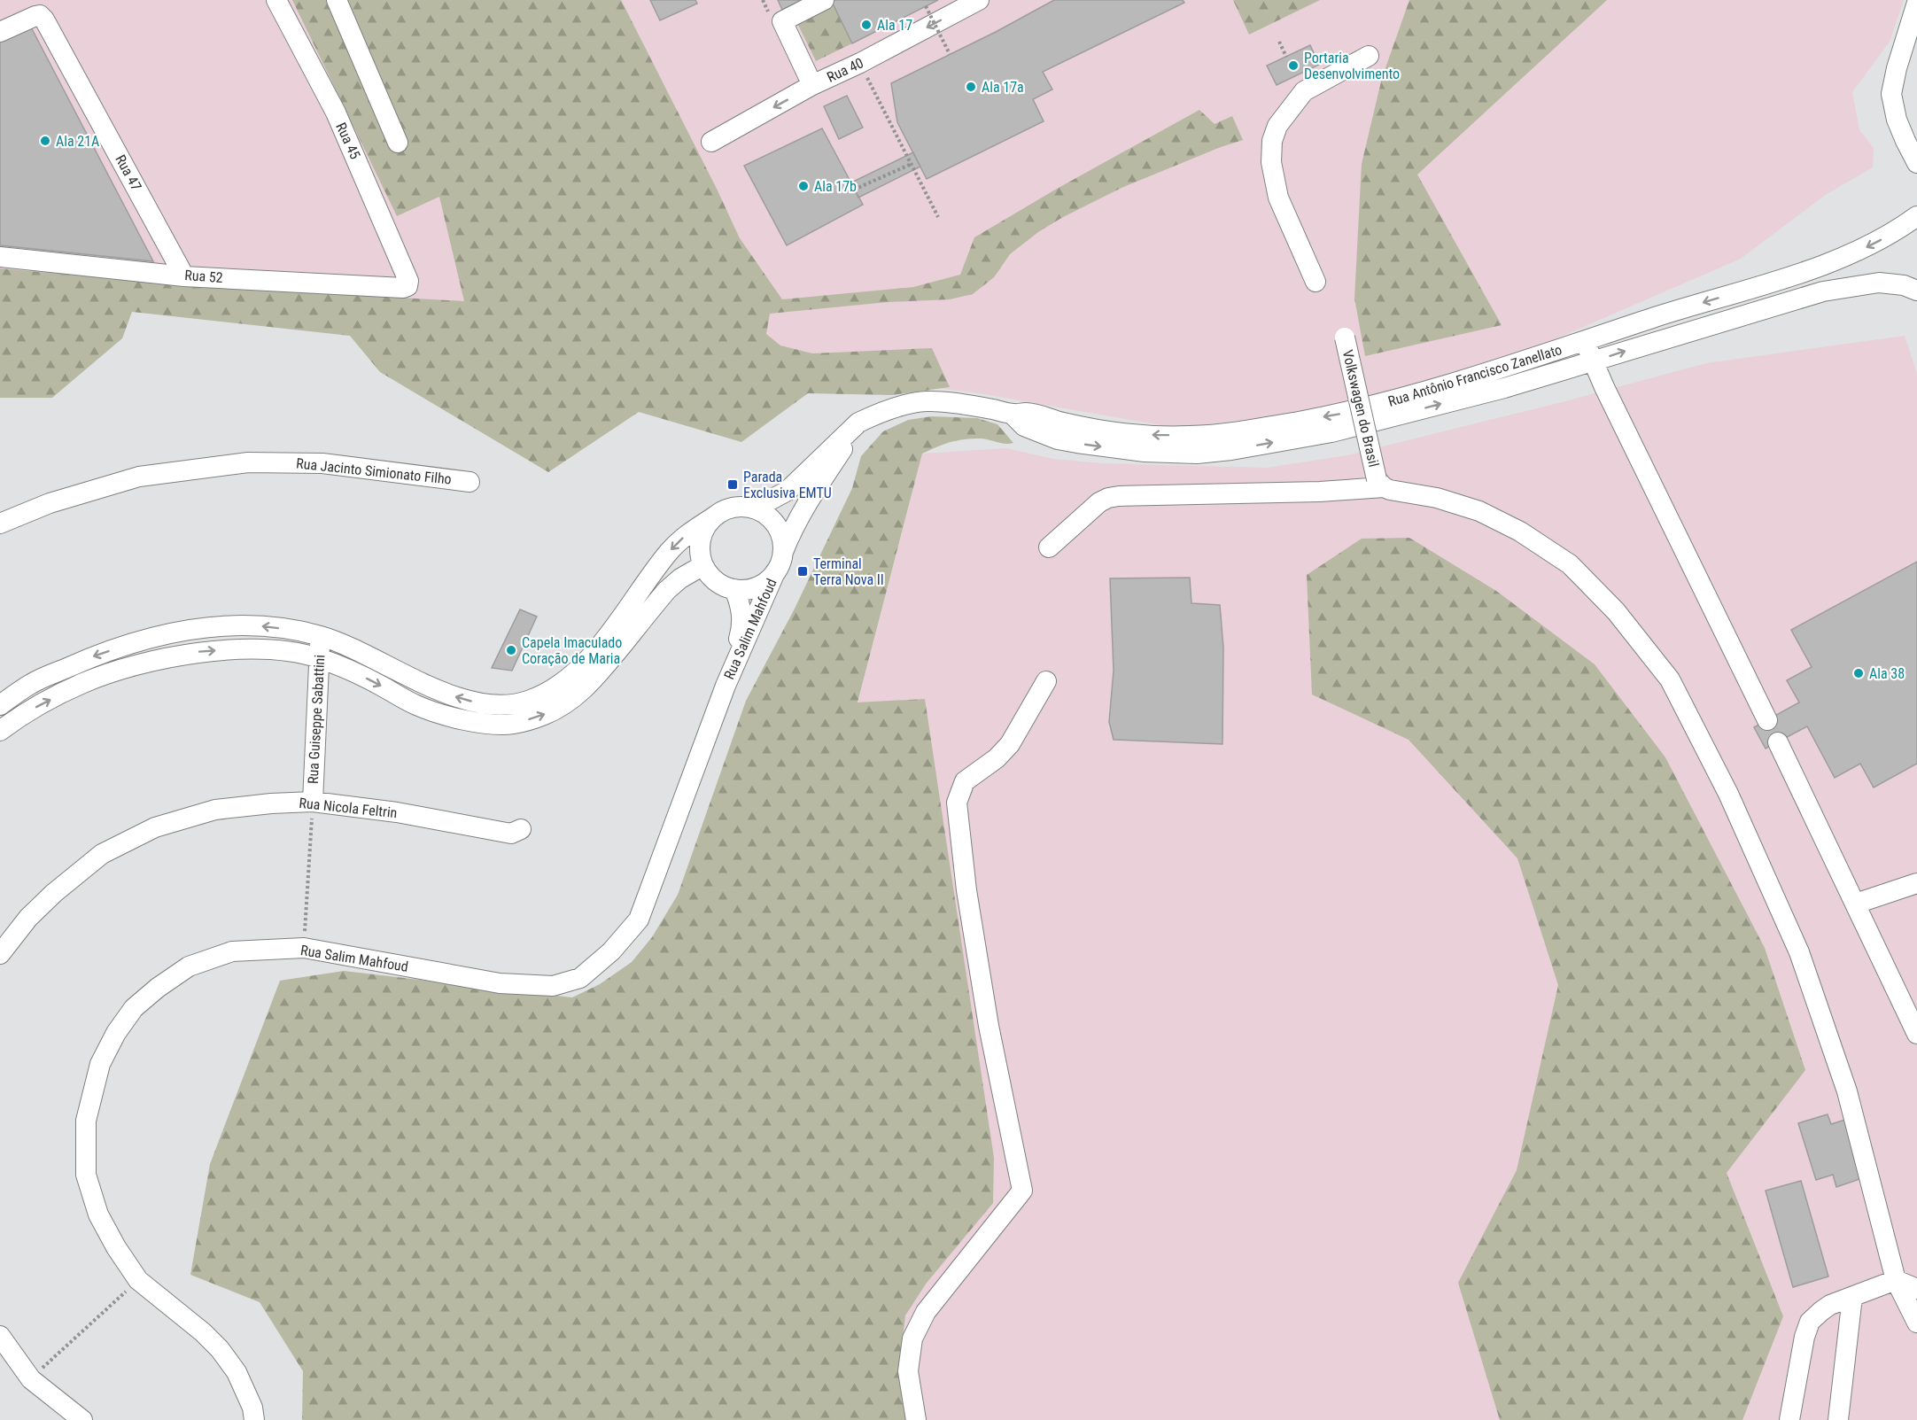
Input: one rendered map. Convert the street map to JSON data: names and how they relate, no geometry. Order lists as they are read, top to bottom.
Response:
{
  "streets": {
    "street": [
      "Rua 40",
      "Rua 45",
      "Rua 47",
      "Rua 52",
      "Rua Antônio Francisco Zanellato",
      "Volkswagen do Brasil",
      "Rua Jacinto Simionato Filho",
      "Rua Salim Mahfoud",
      "Rua Guiseppe Sabattini",
      "Rua Nicola Feltrin"
    ]
  },
  "crossings": [
    ["Rua 45", "Rua 52"],
    ["Rua 47", "Rua 52"],
    ["Rua Antônio Francisco Zanellato", "Rua Salim Mahfoud"],
    ["Rua Guiseppe Sabattini", "Rua Nicola Feltrin"]
  ],
  "one_way": ["Rua 40"],
  "places": {
    "other": [
      "Ala 17",
      "Portaria Desenvolvimento",
      "Ala 17a",
      "Ala 21A",
      "Ala 17b",
      "Capela Imaculado Coração de Maria",
      "Ala 38"
    ],
    "transit": ["Parada Exclusiva EMTU", "Terminal Terra Nova II"]
  }
}
